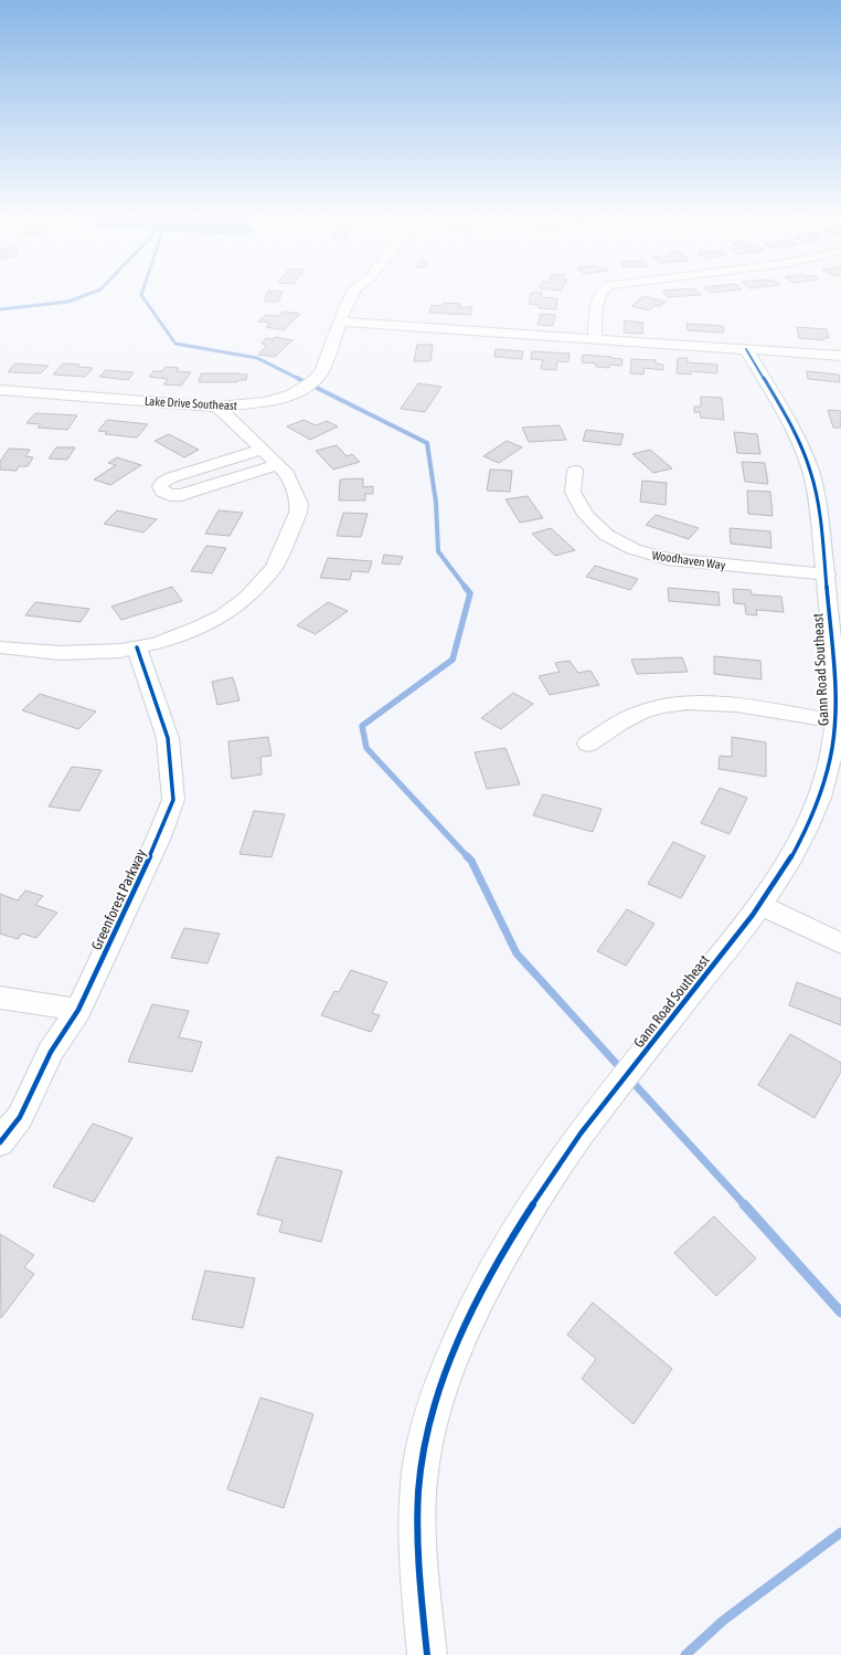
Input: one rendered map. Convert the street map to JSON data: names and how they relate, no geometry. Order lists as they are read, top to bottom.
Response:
{
  "streets": {
    "street": [
      "Lake Drive Southeast",
      "Woodhaven Way",
      "Gann Road Southeast",
      "Greenforest Parkway"
    ]
  },
  "crossings": [
    ["Woodhaven Way", "Gann Road Southeast"]
  ]
}
